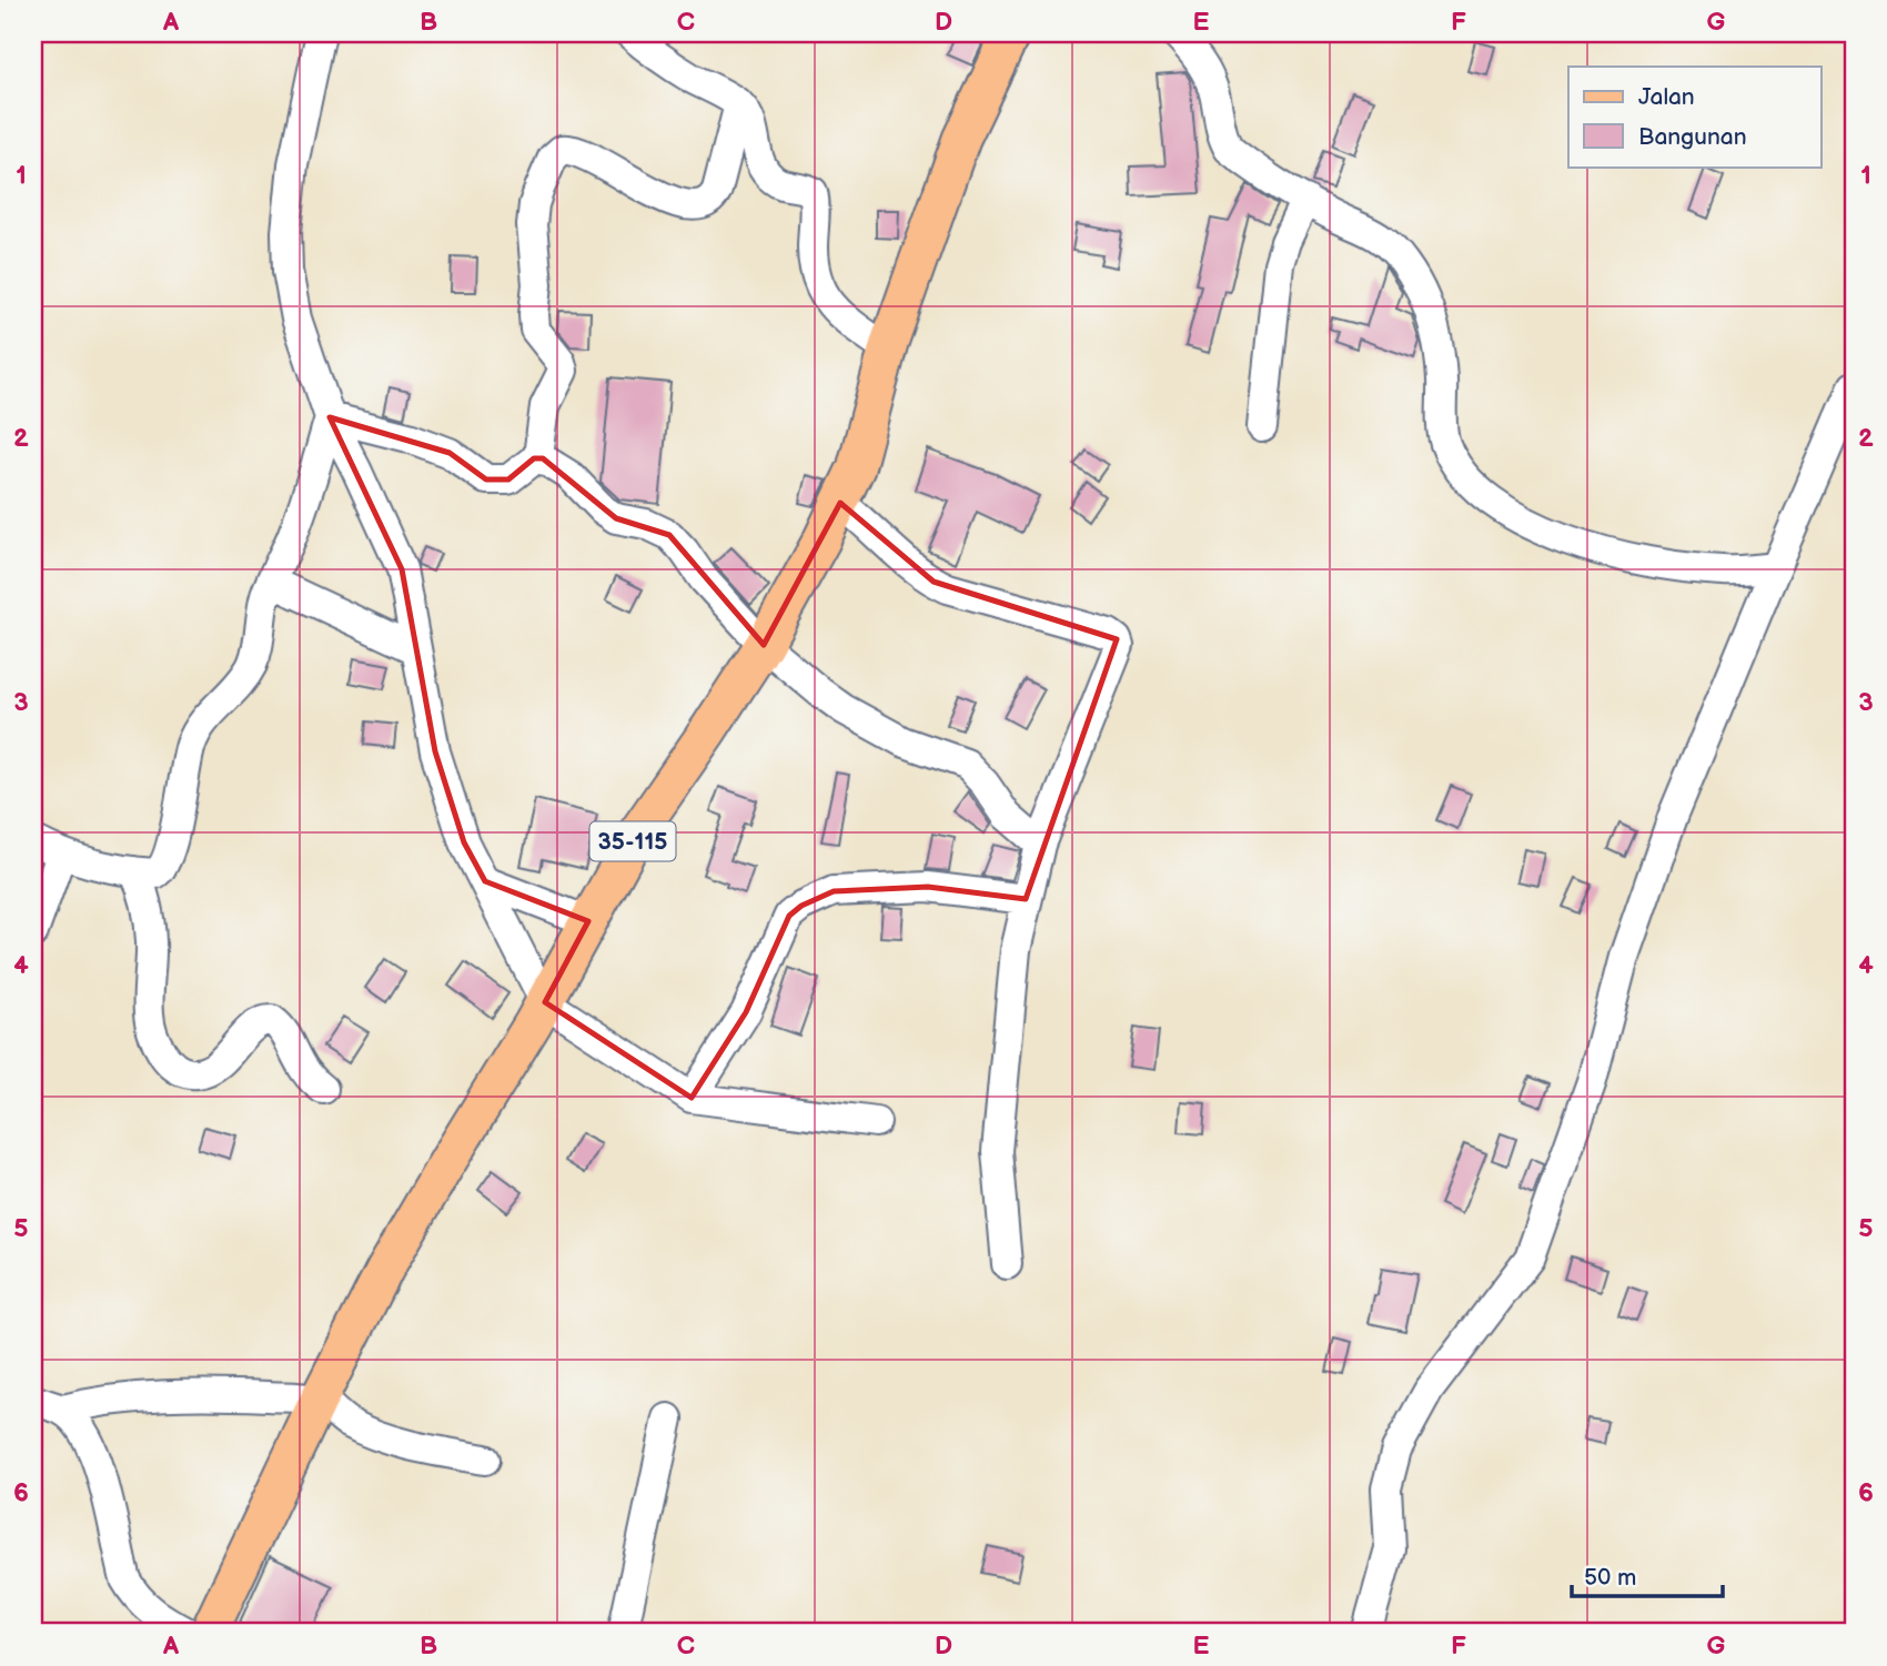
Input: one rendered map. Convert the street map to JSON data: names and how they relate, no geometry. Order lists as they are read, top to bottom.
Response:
{
  "streets": {
    "main road": ["35-115"]
  },
  "legend": ["Jalan", "Bangunan"],
  "scale_bar": "50 m",
  "grid": {
    "columns": [
      "A",
      "B",
      "C",
      "D",
      "E",
      "F",
      "G"
    ],
    "rows": [
      "1",
      "2",
      "3",
      "4",
      "5",
      "6"
    ]
  }
}
